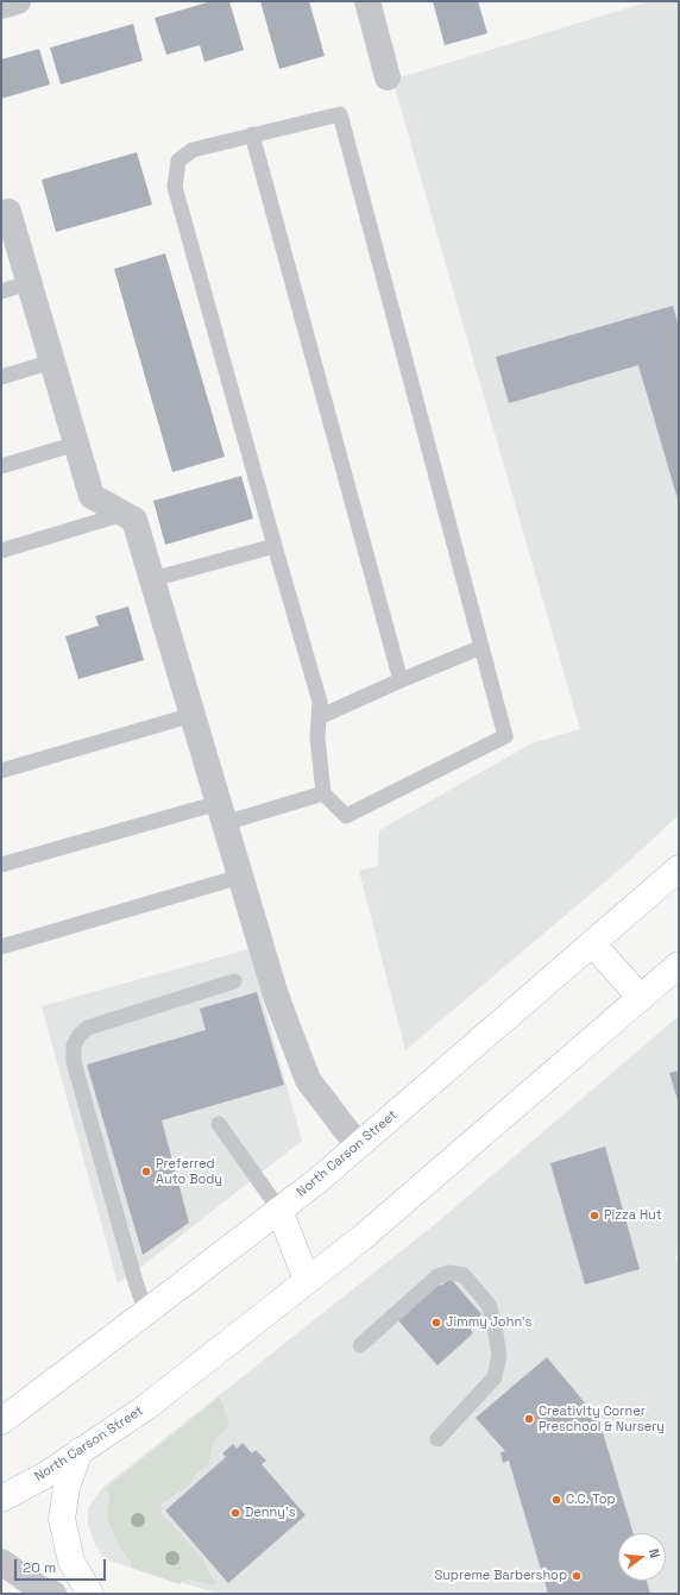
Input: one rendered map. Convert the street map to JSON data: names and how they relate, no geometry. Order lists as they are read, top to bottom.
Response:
{
  "streets": {
    "main road": ["North Carson Street"]
  },
  "places": [
    "Preferred Auto Body",
    "Pizza Hut",
    "Jimmy John's",
    "Creativity Corner Preschool & Nursery",
    "C.C. Top",
    "Denny's",
    "Supreme Barbershop"
  ],
  "scale_bar": "20 m",
  "north": "right"
}
